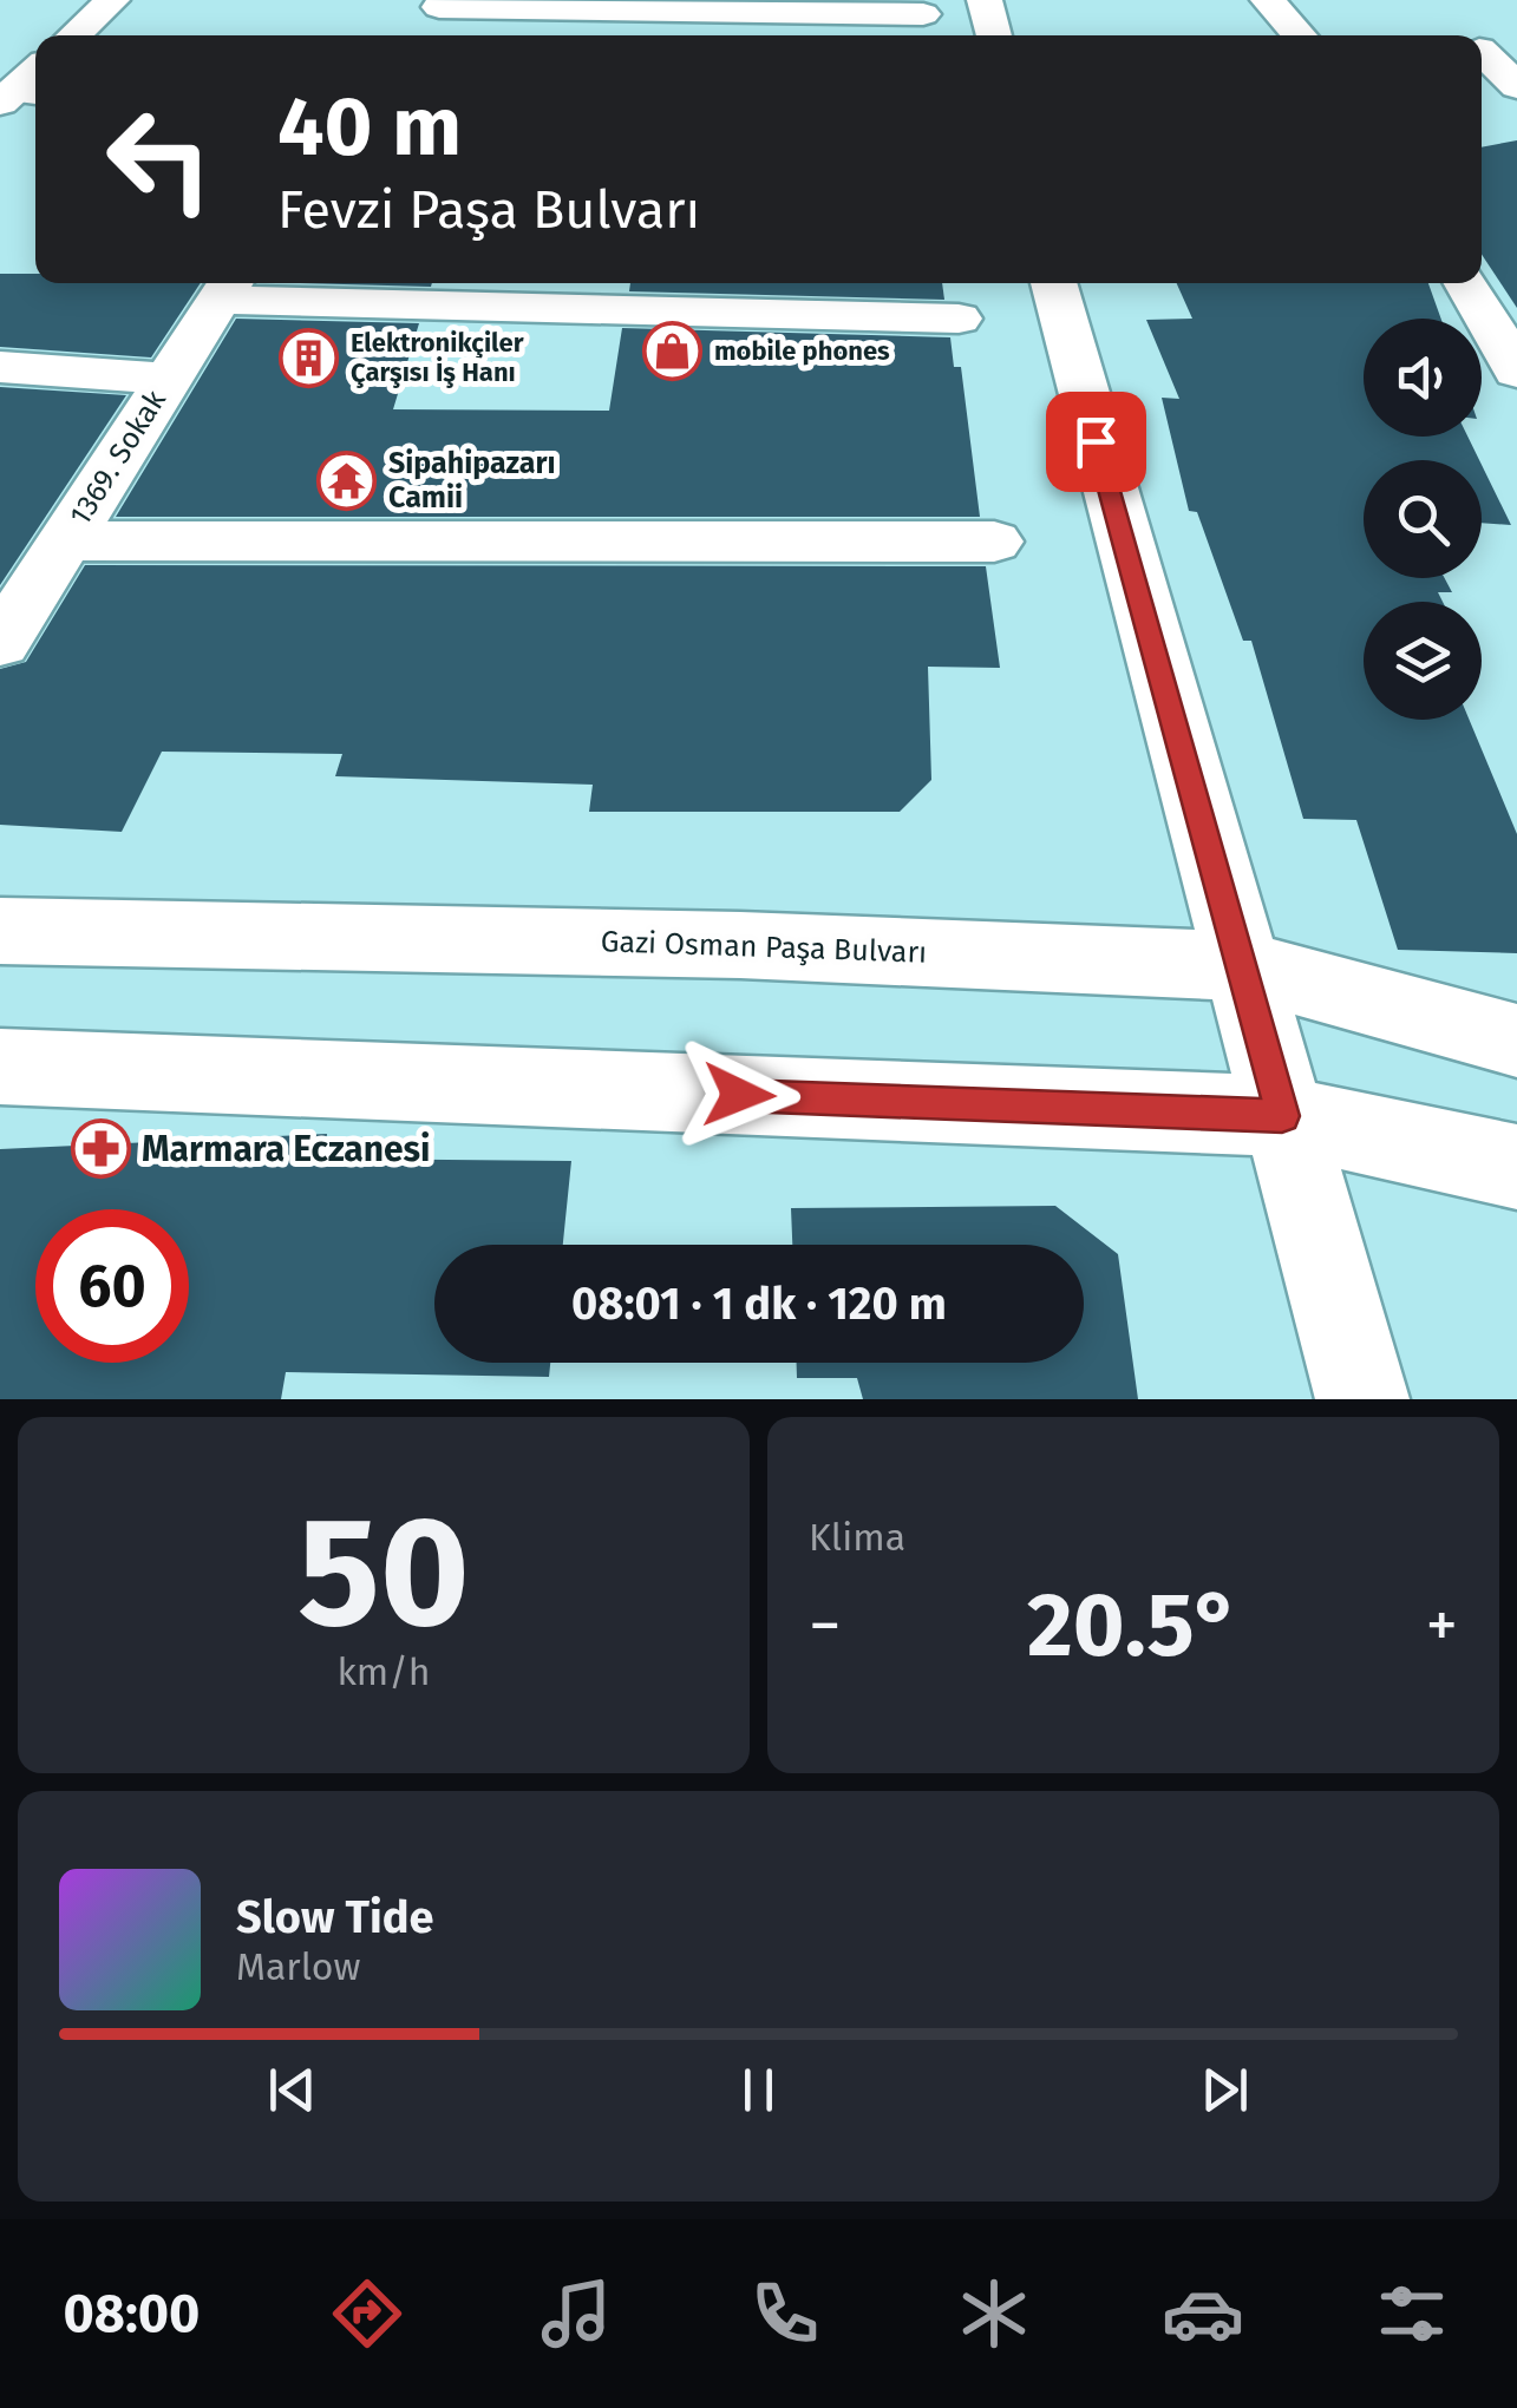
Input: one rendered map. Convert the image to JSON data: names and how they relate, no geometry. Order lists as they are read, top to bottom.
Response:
{
  "streets": {
    "street": ["1369. Sokak", "Gazi Osman Paşa Bulvarı"]
  },
  "places": {
    "shop": ["mobile phones"],
    "building": ["Elektronikçiler Çarşısı İş Hanı"],
    "temple": ["Sipahipazarı Camii"],
    "pharmacy": ["Marmara Eczanesi"]
  },
  "page": {
    "turn": ["40 m", "Fevzi Paşa Bulvarı"],
    "limit": "60",
    "trip": "08:01 · 1 dk · 120 m",
    "tile": [
      ["50", "km/h"],
      "Klima"
    ],
    "heat": ["−", "20.5°", "+"],
    "song": ["Slow Tide", "Marlow"],
    "tabs": "08:00"
  }
}
